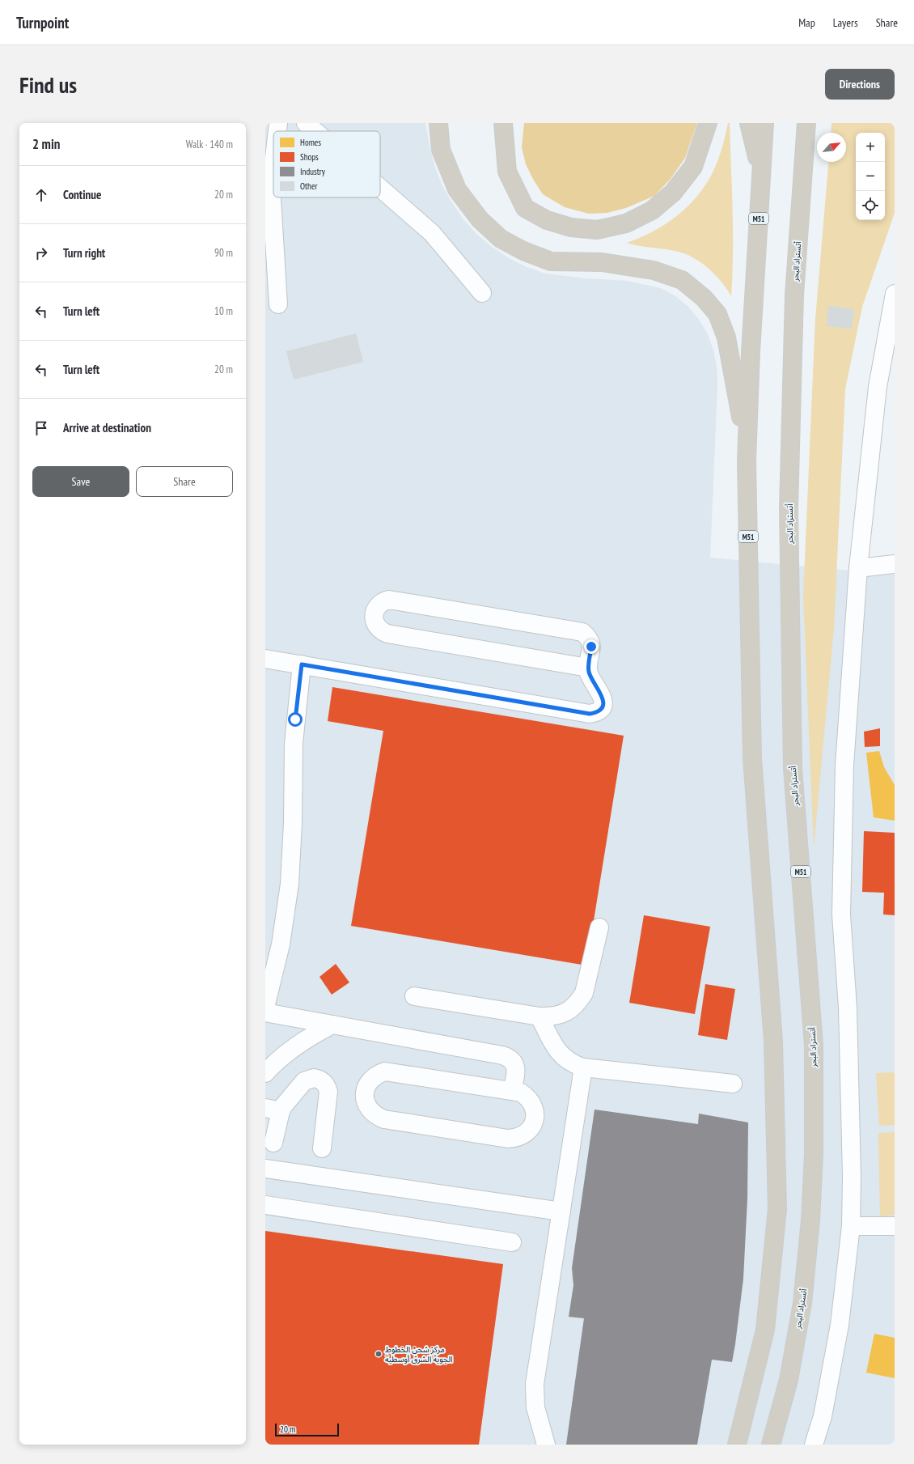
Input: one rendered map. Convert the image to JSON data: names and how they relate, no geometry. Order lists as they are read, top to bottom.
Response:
{
  "streets": {
    "highway": ["M51", "أتستراد البحر"]
  },
  "places": ["مركز شحن الخطوط الجوية الشرق أوسطية"],
  "legend": [
    "Homes",
    "Shops",
    "Industry",
    "Other"
  ],
  "scale_bar": "20 m",
  "north": "top right",
  "page": {
    "header": "Turnpoint",
    "nav": ["Map", "Layers", "Share"],
    "buttons": [
      "Directions",
      ["Save", "Share"]
    ],
    "title": "Find us",
    "heading": ["2 min", "Walk · 140 m"],
    "map_buttons": ["+", "−"],
    "list": [
      ["Continue", "20 m"],
      ["Turn right", "90 m"],
      ["Turn left", "10 m"],
      ["Turn left", "20 m"],
      "Arrive at destination"
    ],
    "scale": "20 m"
  }
}
